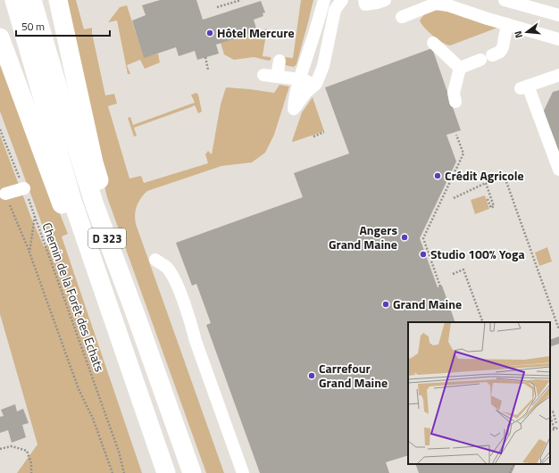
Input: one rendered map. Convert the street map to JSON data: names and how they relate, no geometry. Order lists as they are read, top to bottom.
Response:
{
  "streets": {
    "highway": ["D 323"],
    "path": ["Chemin de la Forêt des Echats"]
  },
  "places": [
    "Hôtel Mercure",
    "Crédit Agricole",
    "Angers Grand Maine",
    "Studio 100% Yoga",
    "Grand Maine",
    "Carrefour Grand Maine"
  ],
  "scale_bar": "50 m",
  "north": "left"
}
